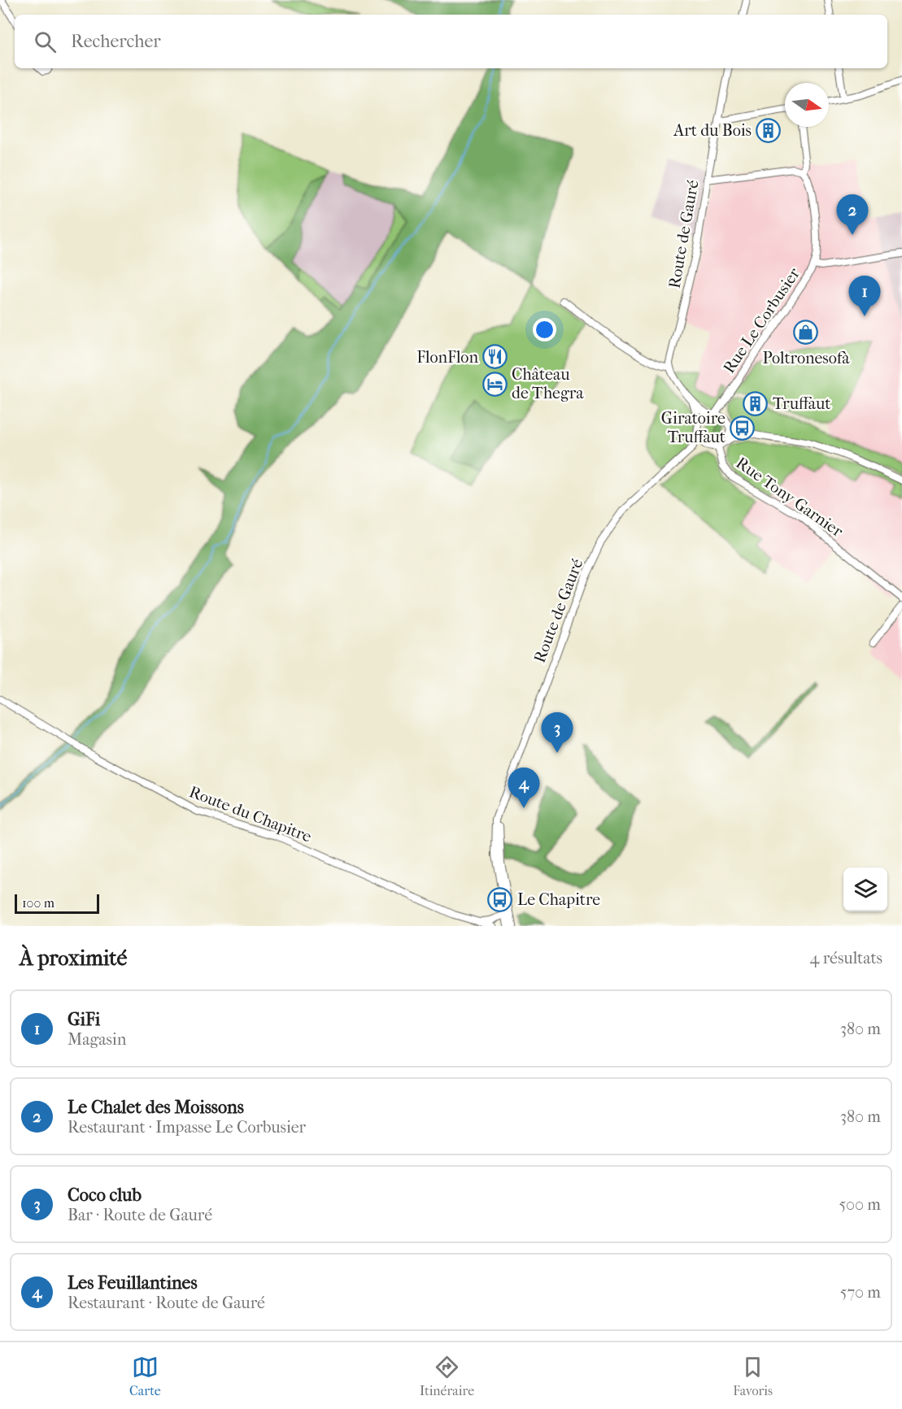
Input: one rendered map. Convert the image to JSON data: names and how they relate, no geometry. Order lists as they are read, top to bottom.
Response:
{
  "streets": {
    "street": [
      "Route de Gauré",
      "Rue Le Corbusier",
      "Rue Tony Garnier",
      "Route du Chapitre"
    ]
  },
  "crossings": [
    ["Route de Gauré", "Rue Le Corbusier"],
    ["Route de Gauré", "Rue Tony Garnier"],
    ["Rue Le Corbusier", "Rue Tony Garnier"]
  ],
  "places": {
    "building": ["Art du Bois", "Truffaut"],
    "shop": ["Poltronesofà"],
    "restaurant": ["FlonFlon"],
    "hotel": ["Château de Thegra"],
    "bus stop": ["Giratoire Truffaut", "Le Chapitre"]
  },
  "scale_bar": "100 m",
  "north": "right",
  "page": {
    "search": "Rechercher",
    "pins": [
      "2",
      "1",
      "3",
      "4"
    ],
    "scale": "100 m",
    "heading": ["À proximité", "4 résultats"],
    "list": [
      {
        "mark": "1",
        "name": "GiFi",
        "note": "Magasin",
        "value": "380 m"
      },
      {
        "mark": "2",
        "name": "Le Chalet des Moissons",
        "note": "Restaurant · Impasse Le Corbusier",
        "value": "380 m"
      },
      {
        "mark": "3",
        "name": "Coco club",
        "note": "Bar · Route de Gauré",
        "value": "500 m"
      },
      {
        "mark": "4",
        "name": "Les Feuillantines",
        "note": "Restaurant · Route de Gauré",
        "value": "570 m"
      }
    ],
    "nav": ["Carte", "Itinéraire", "Favoris"]
  }
}
